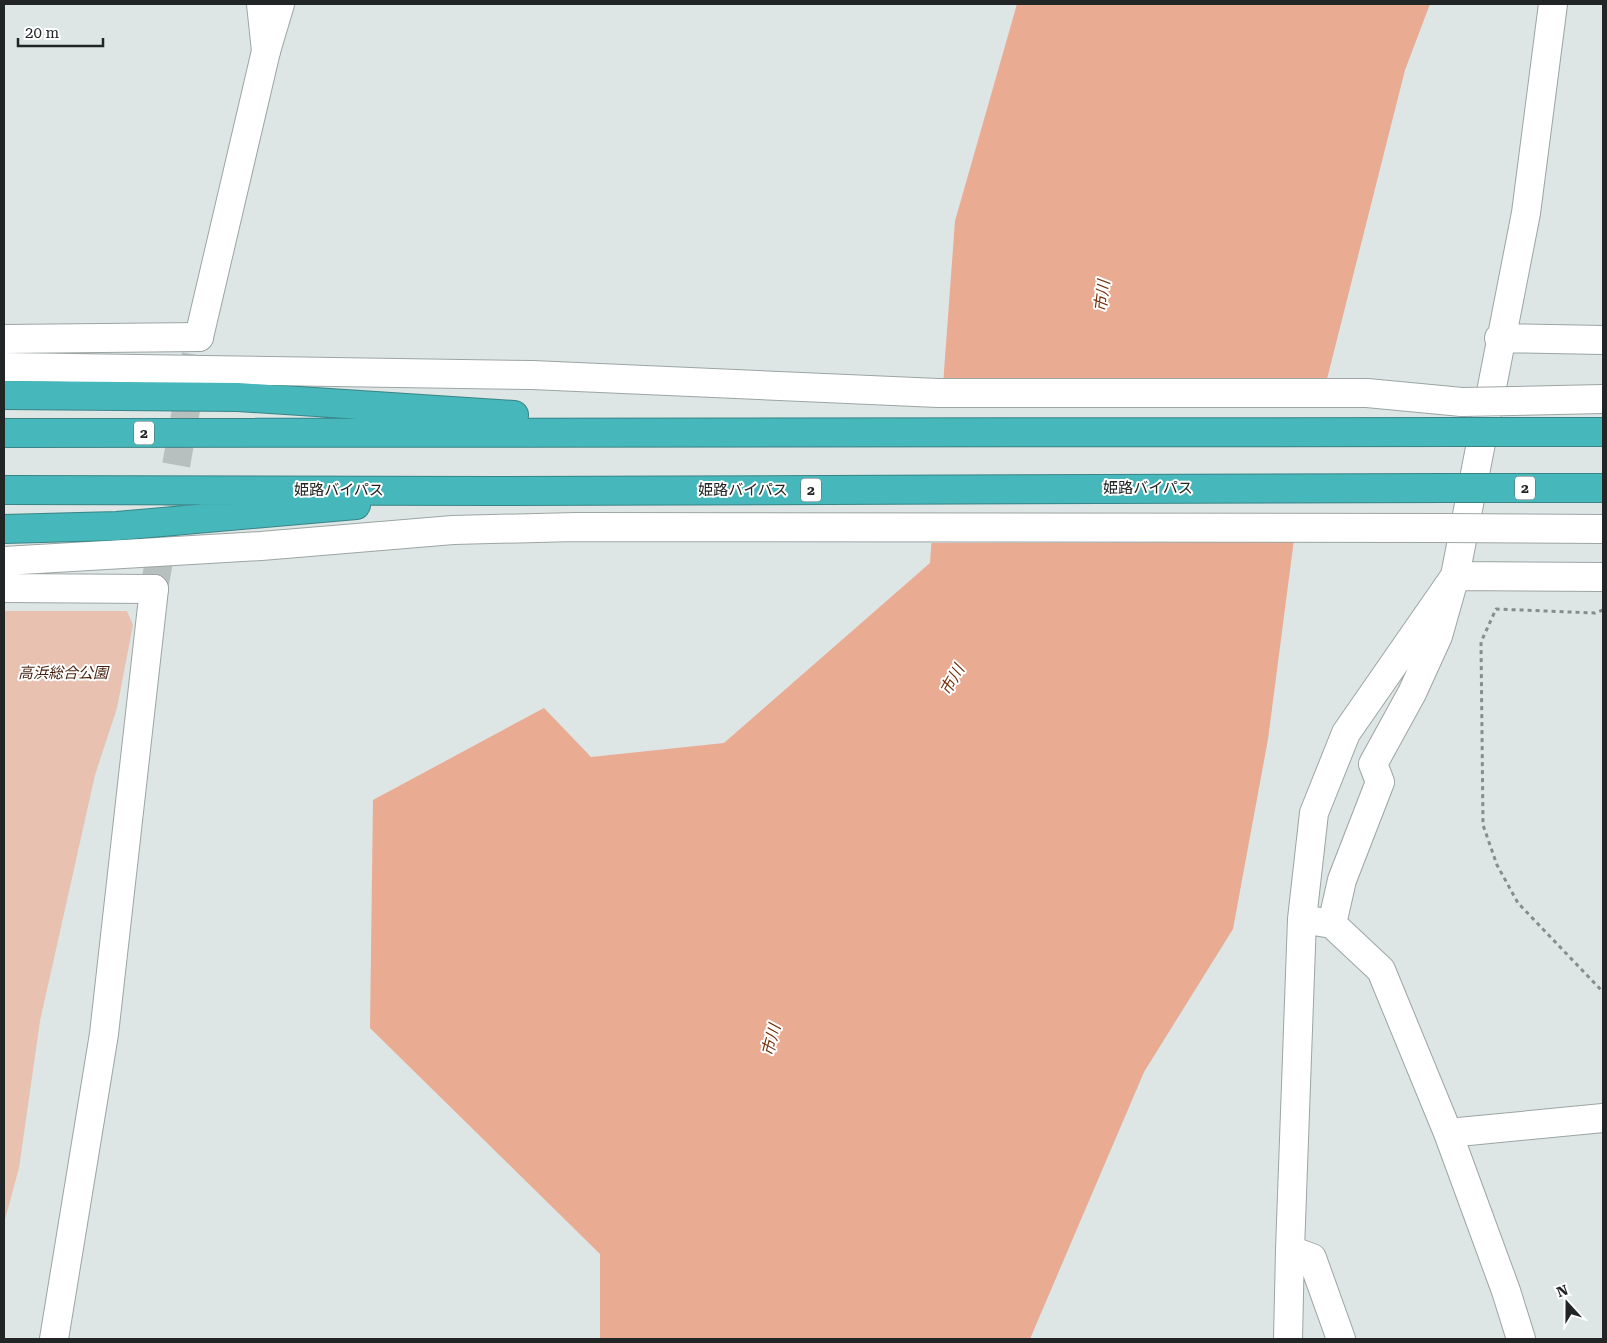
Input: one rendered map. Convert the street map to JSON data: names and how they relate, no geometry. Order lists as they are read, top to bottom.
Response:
{
  "streets": {
    "highway": ["2", "姫路バイパス"]
  },
  "water": ["市川"],
  "parks": ["高浜総合公園"],
  "scale_bar": "20 m",
  "north": "top"
}
